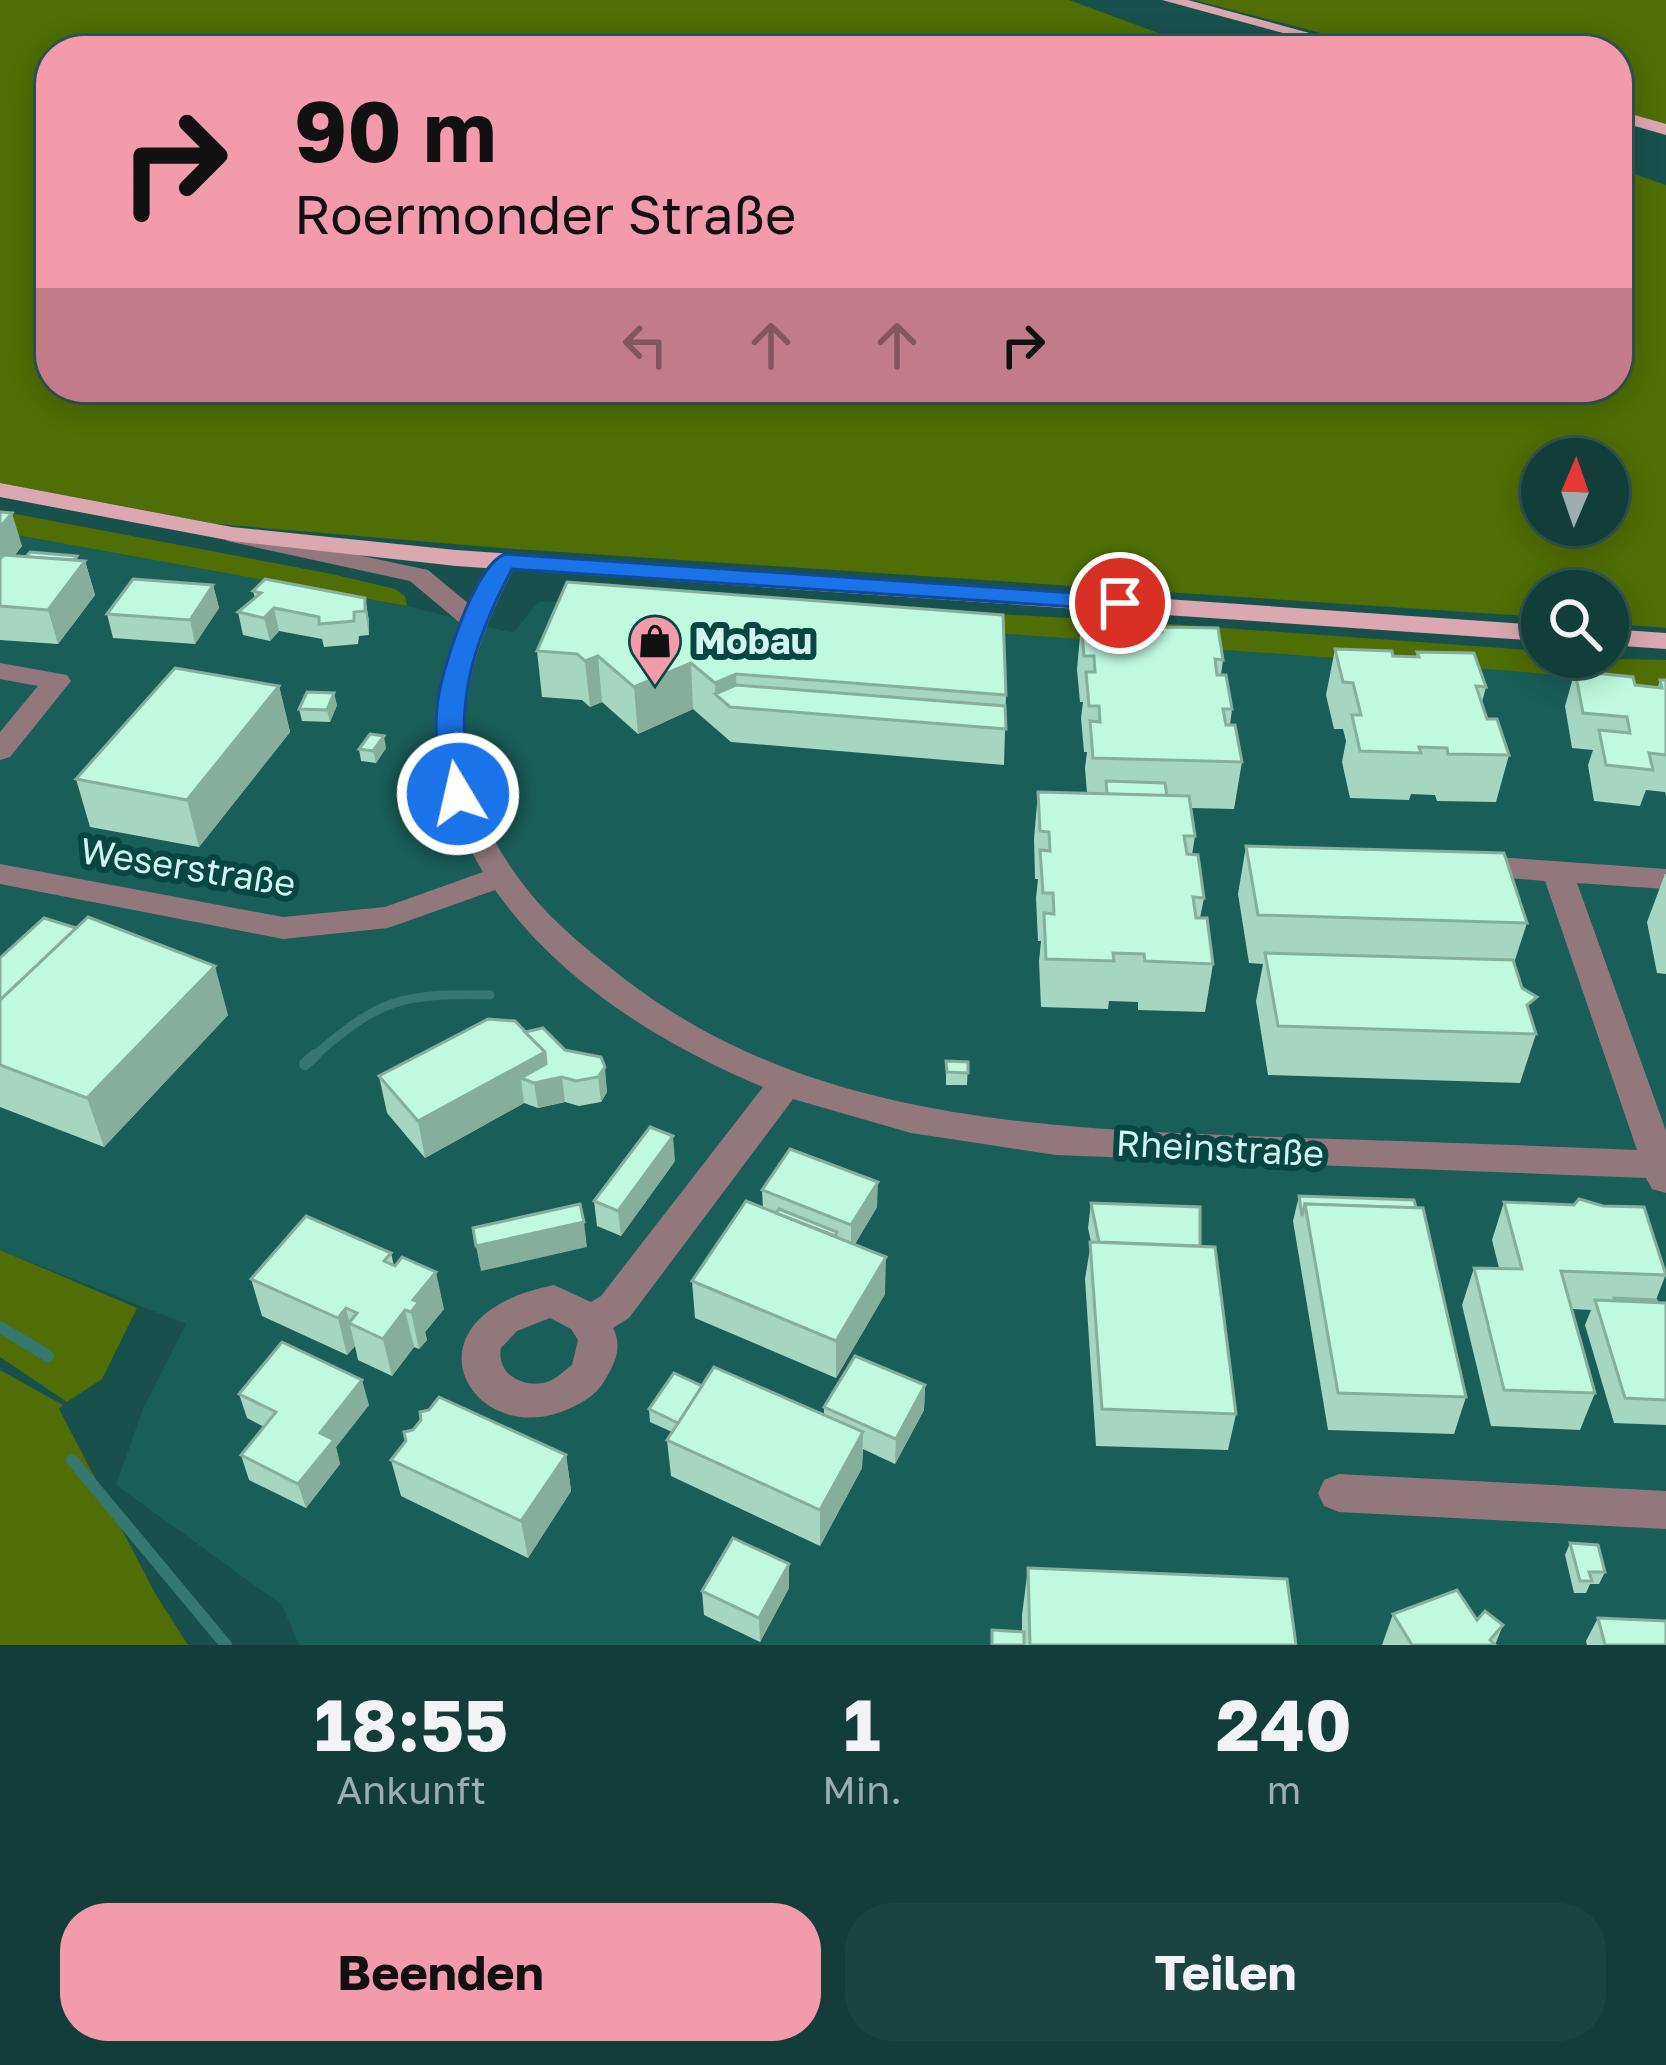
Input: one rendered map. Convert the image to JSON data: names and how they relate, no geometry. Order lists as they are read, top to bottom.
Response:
{
  "streets": {
    "street": ["Weserstraße", "Rheinstraße"]
  },
  "crossings": [
    ["Weserstraße", "Rheinstraße"]
  ],
  "places": {
    "shop": ["Mobau"]
  },
  "north": "top",
  "page": {
    "turn": ["90 m", "Roermonder Straße"],
    "eta": [
      "18:55",
      "Ankunft",
      "1",
      "Min.",
      "240",
      "m"
    ],
    "buttons": ["Beenden", "Teilen"]
  }
}
